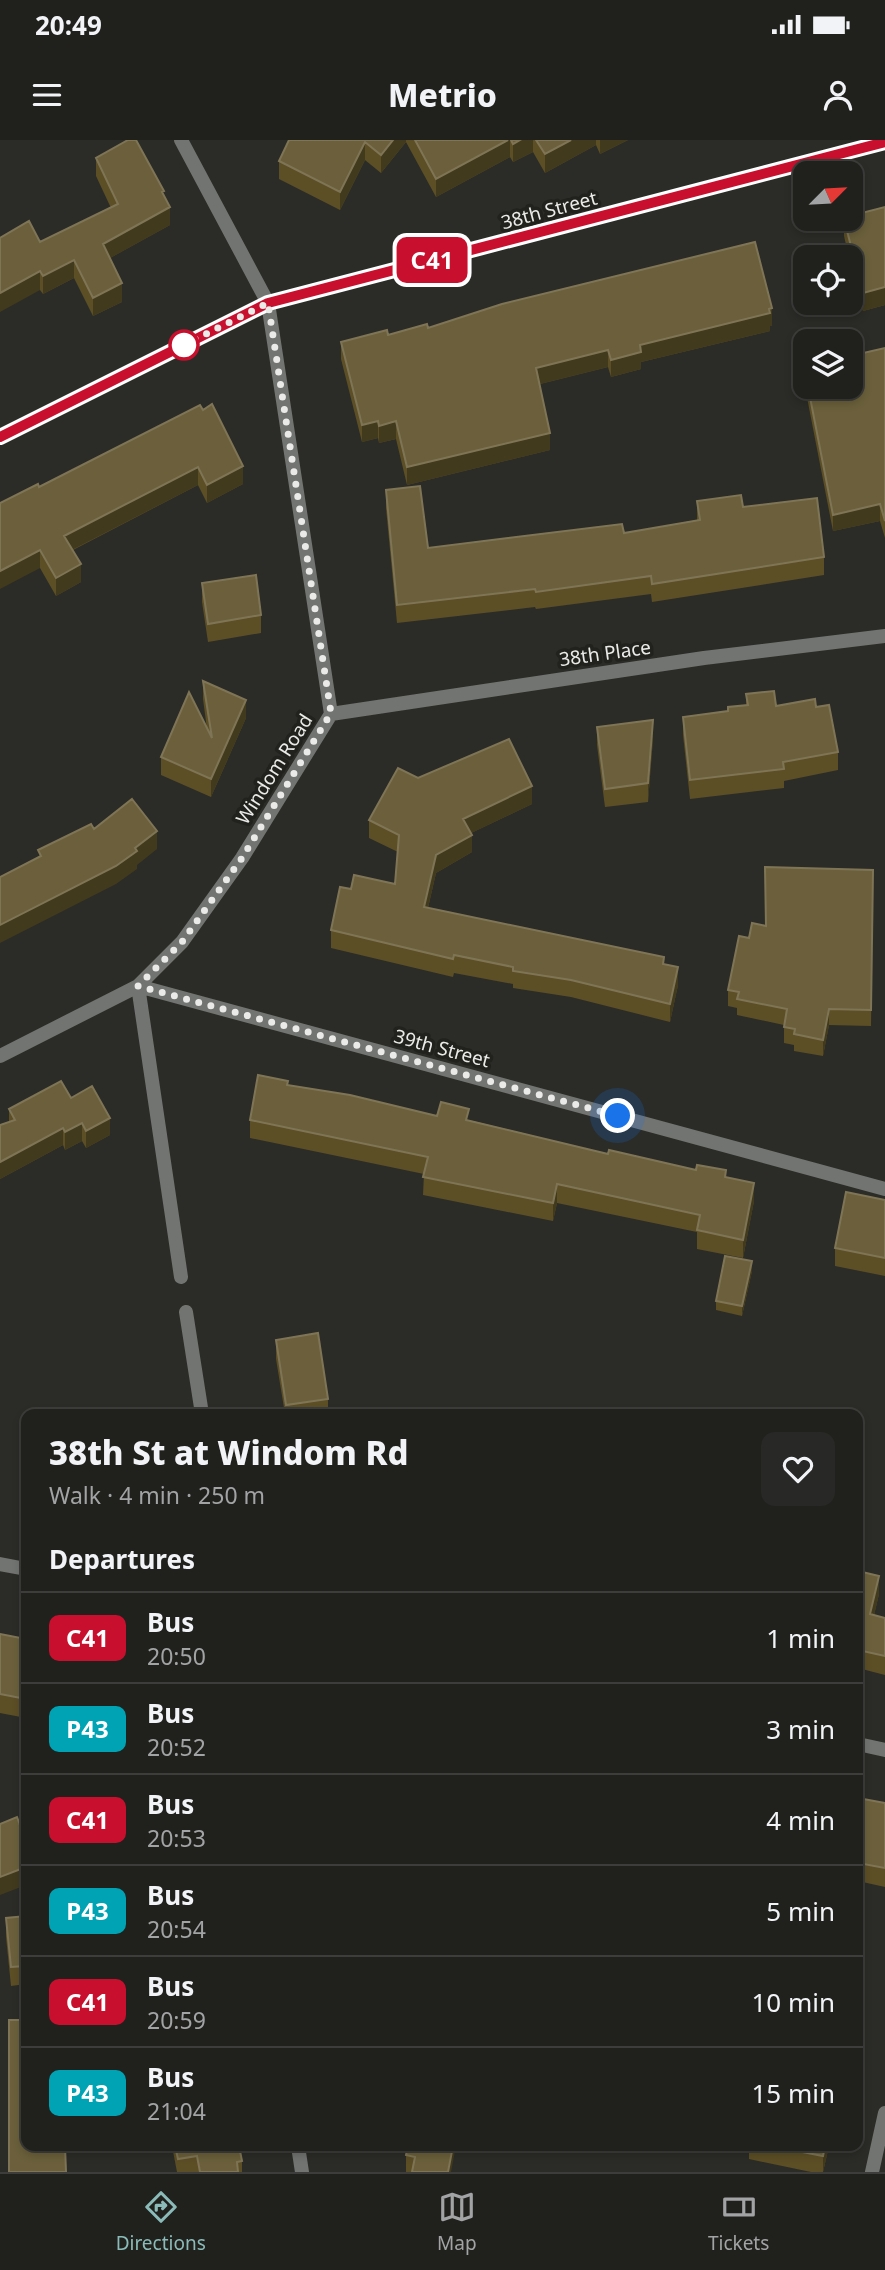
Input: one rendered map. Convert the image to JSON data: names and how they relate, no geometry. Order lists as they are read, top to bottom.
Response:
{
  "streets": {
    "main road": ["38th Street"],
    "street": ["38th Place", "Windom Road", "39th Street"]
  },
  "crossings": [
    ["38th Street", "Windom Road"],
    ["38th Place", "Windom Road"],
    ["Windom Road", "39th Street"]
  ],
  "lines": ["bus line C41"],
  "north": "top right",
  "page": {
    "status": "20:49",
    "header": "Metrio",
    "on_map": "C41",
    "heading": [
      ["38th St at Windom Rd", "Walk · 4 min · 250 m"],
      "Departures"
    ],
    "list": [
      {
        "mark": "C41",
        "name": "Bus",
        "note": "20:50",
        "value": "1 min"
      },
      {
        "mark": "P43",
        "name": "Bus",
        "note": "20:52",
        "value": "3 min"
      },
      {
        "mark": "C41",
        "name": "Bus",
        "note": "20:53",
        "value": "4 min"
      },
      {
        "mark": "P43",
        "name": "Bus",
        "note": "20:54",
        "value": "5 min"
      },
      {
        "mark": "C41",
        "name": "Bus",
        "note": "20:59",
        "value": "10 min"
      },
      {
        "mark": "P43",
        "name": "Bus",
        "note": "21:04",
        "value": "15 min"
      }
    ],
    "tabs": ["Directions", "Map", "Tickets"]
  }
}
